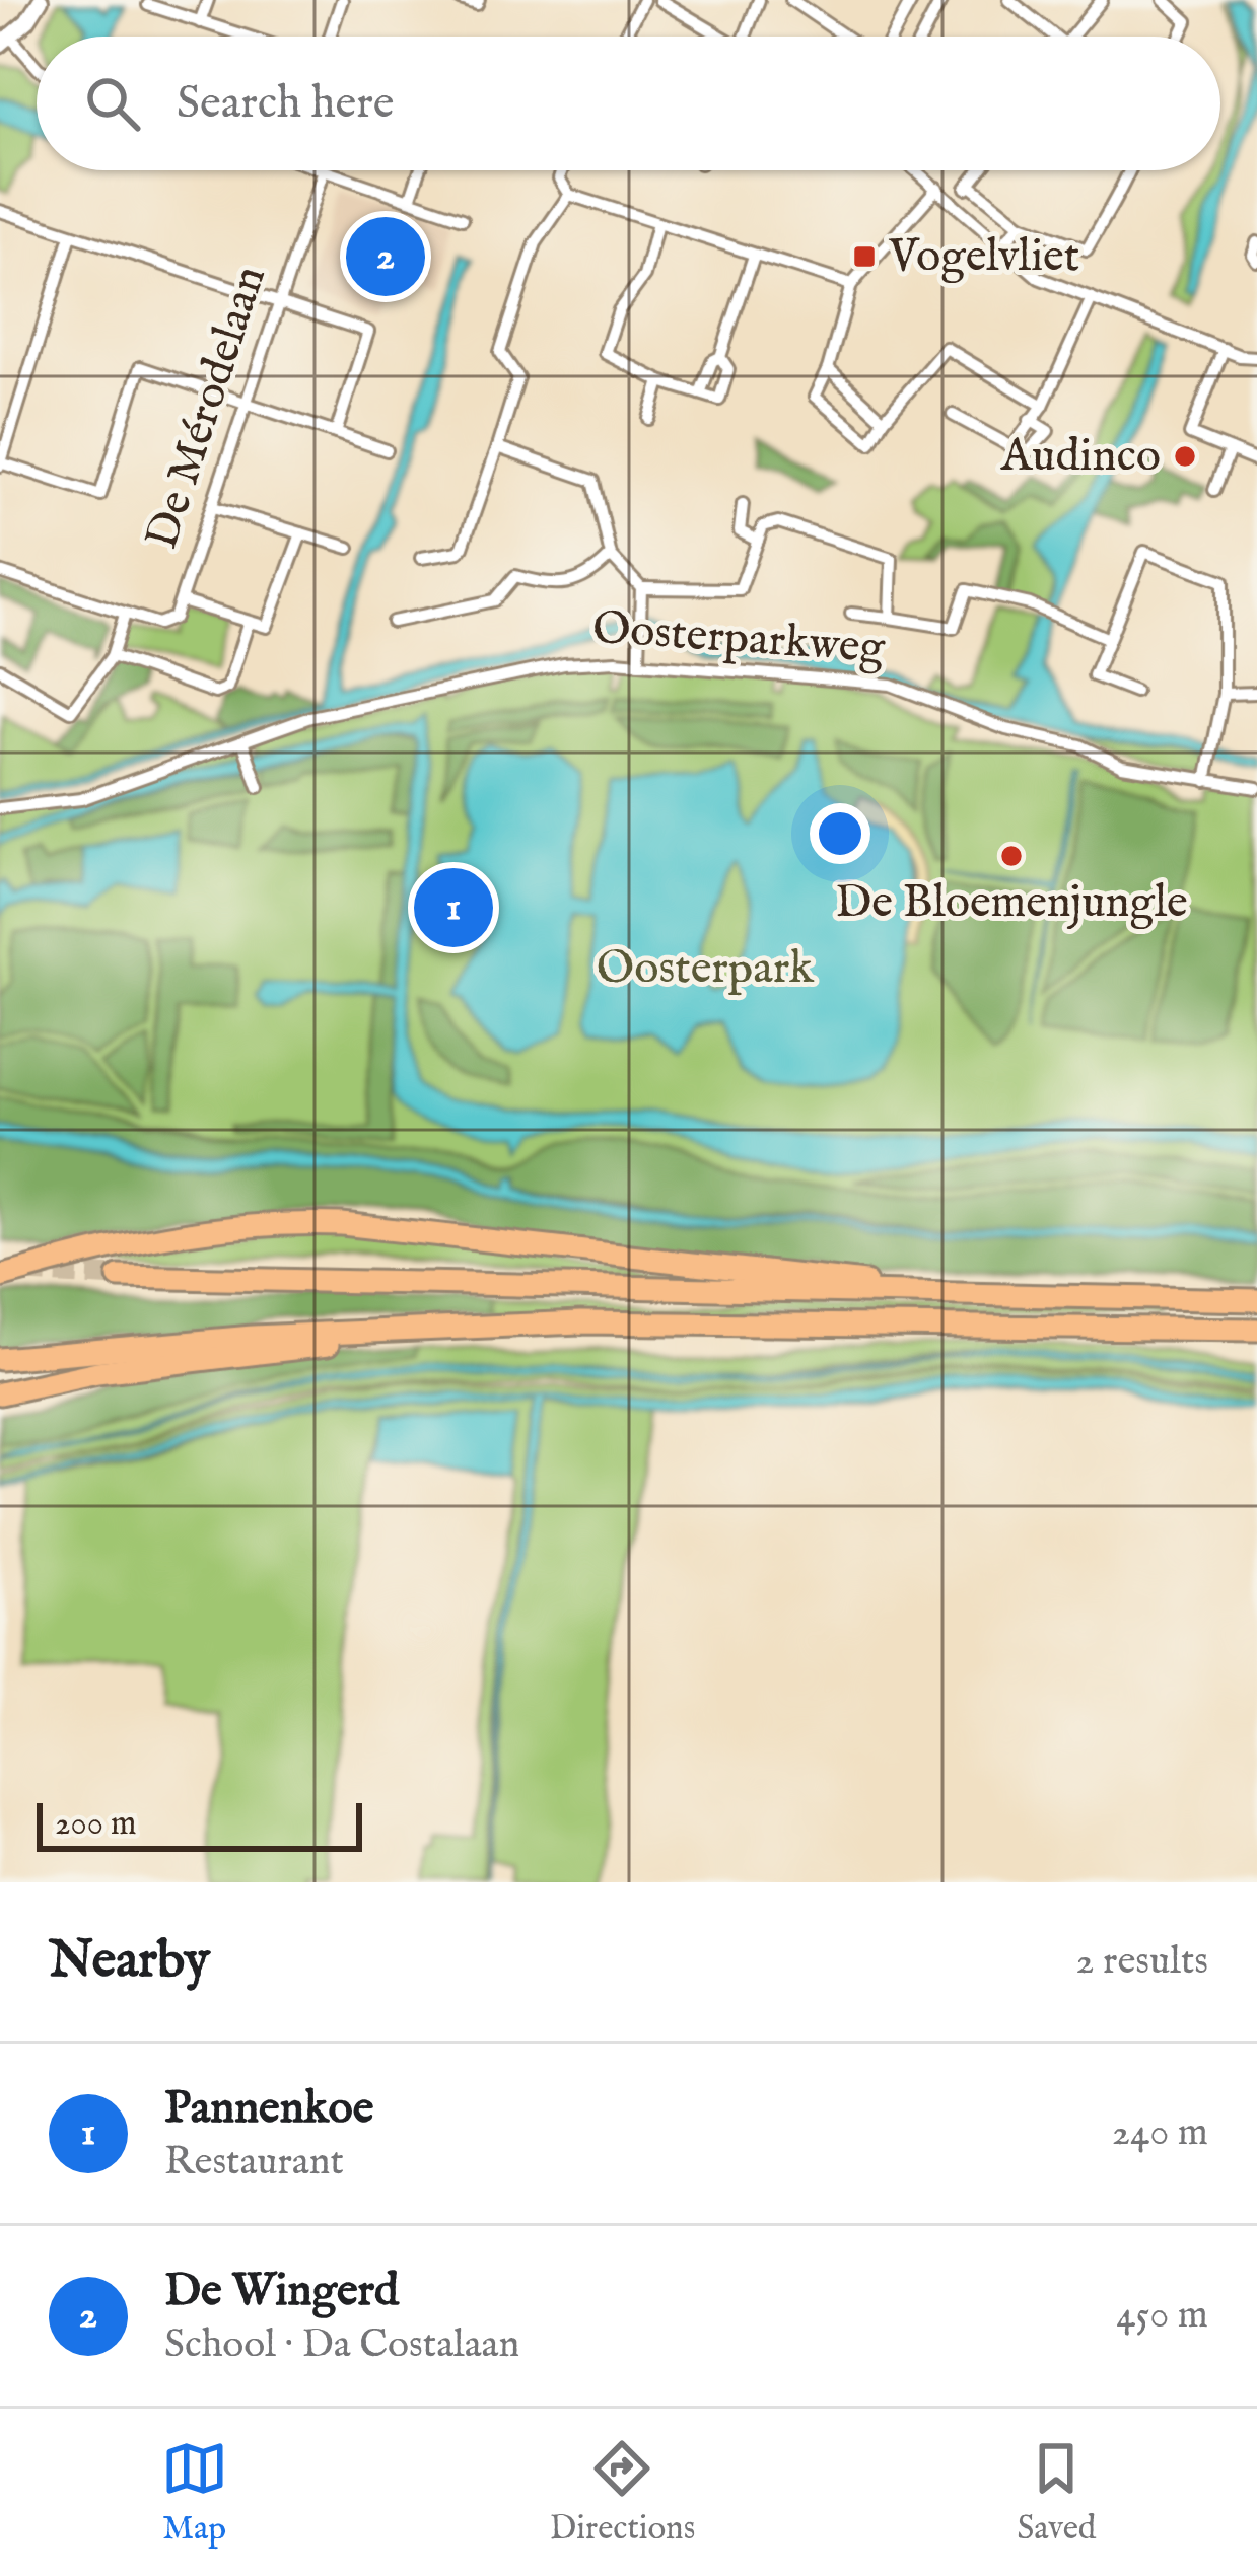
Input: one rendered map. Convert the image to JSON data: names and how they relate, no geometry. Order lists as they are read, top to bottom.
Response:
{
  "streets": {
    "street": ["De Mérodelaan", "Oosterparkweg"]
  },
  "parks": ["Oosterpark"],
  "places": {
    "transit": ["Vogelvliet"],
    "other": ["Audinco", "De Bloemenjungle"]
  },
  "scale_bar": "200 m",
  "page": {
    "search": "Search here",
    "pins": ["2", "1"],
    "scale": "200 m",
    "heading": ["Nearby", "2 results"],
    "list": [
      {
        "mark": "1",
        "name": "Pannenkoe",
        "note": "Restaurant",
        "value": "240 m"
      },
      {
        "mark": "2",
        "name": "De Wingerd",
        "note": "School · Da Costalaan",
        "value": "450 m"
      }
    ],
    "nav": ["Map", "Directions", "Saved"]
  }
}
